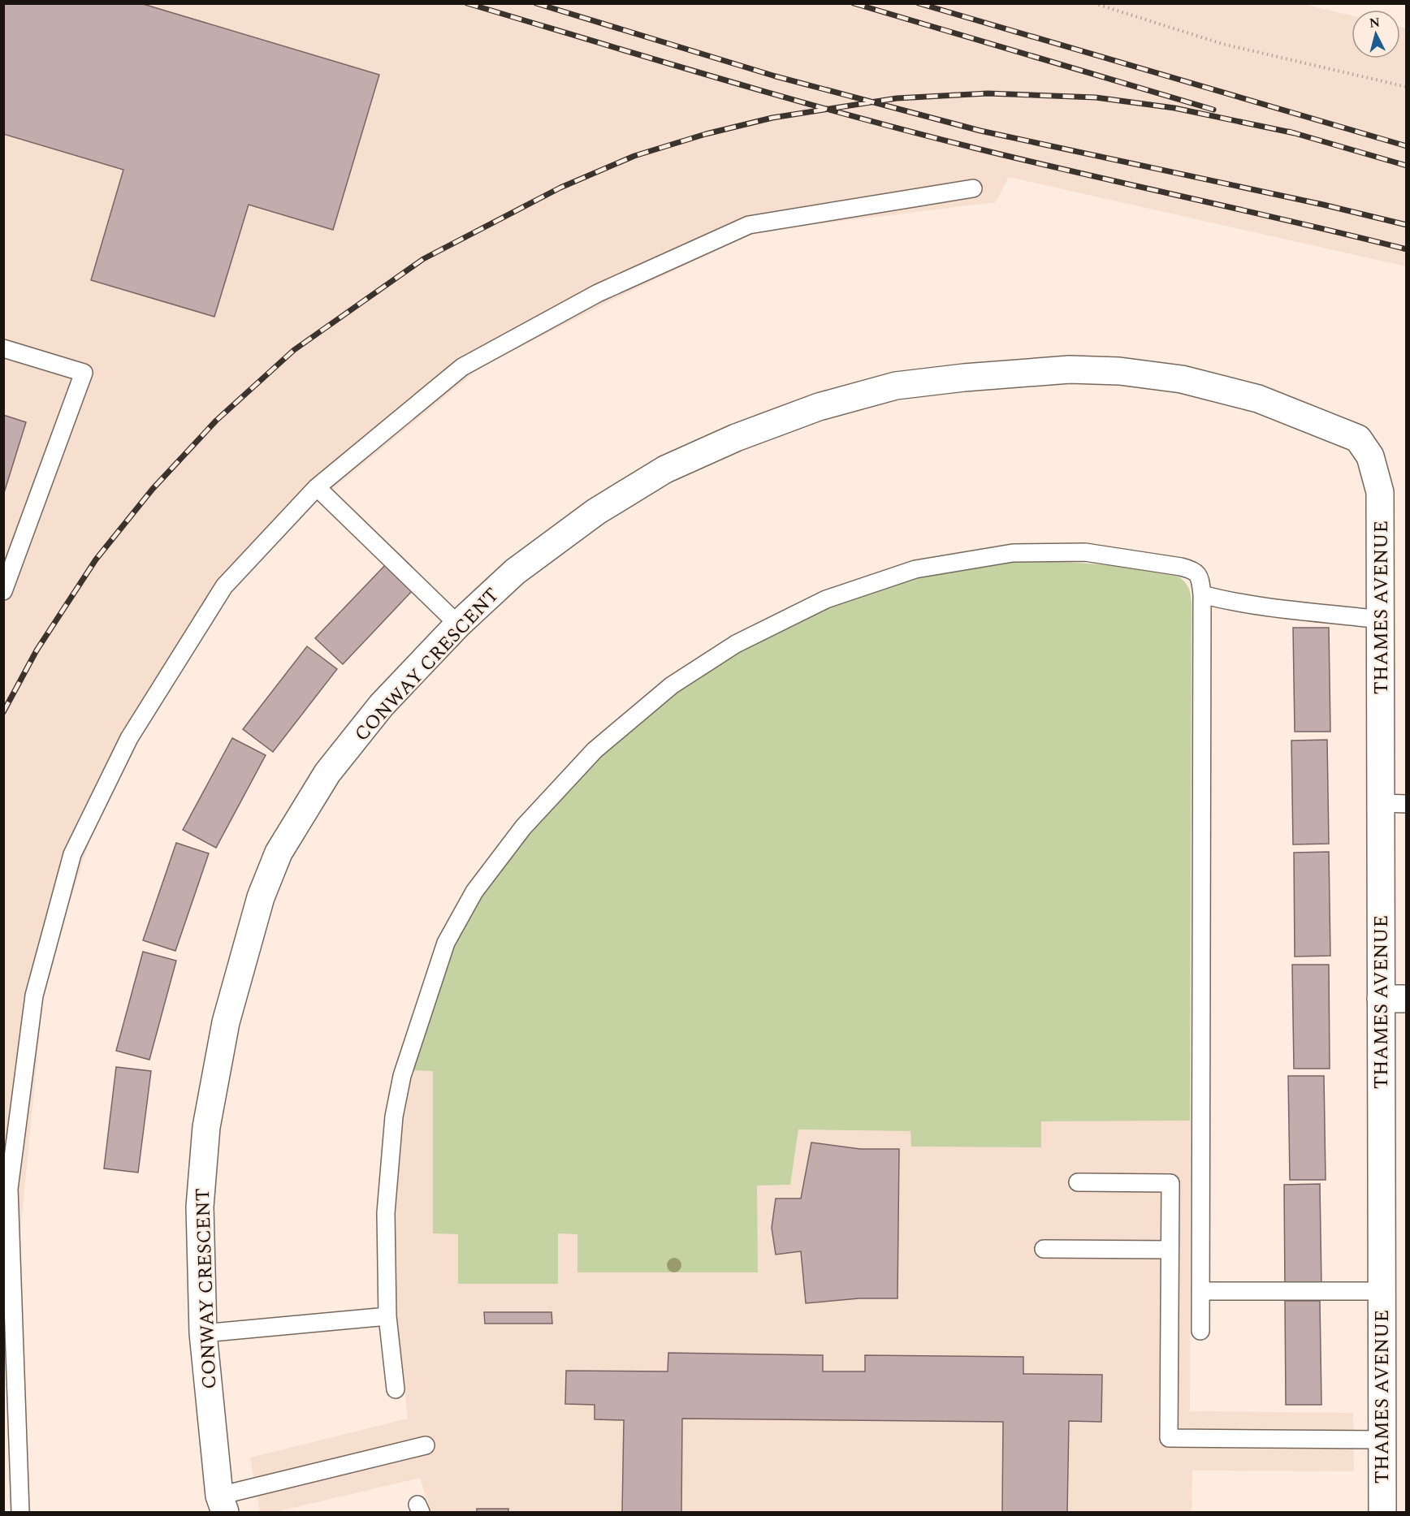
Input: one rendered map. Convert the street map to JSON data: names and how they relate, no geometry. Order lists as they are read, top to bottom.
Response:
{
  "streets": {
    "street": ["THAMES AVENUE", "CONWAY CRESCENT"]
  },
  "crossings": [
    ["THAMES AVENUE", "CONWAY CRESCENT"]
  ],
  "north": "top"
}
